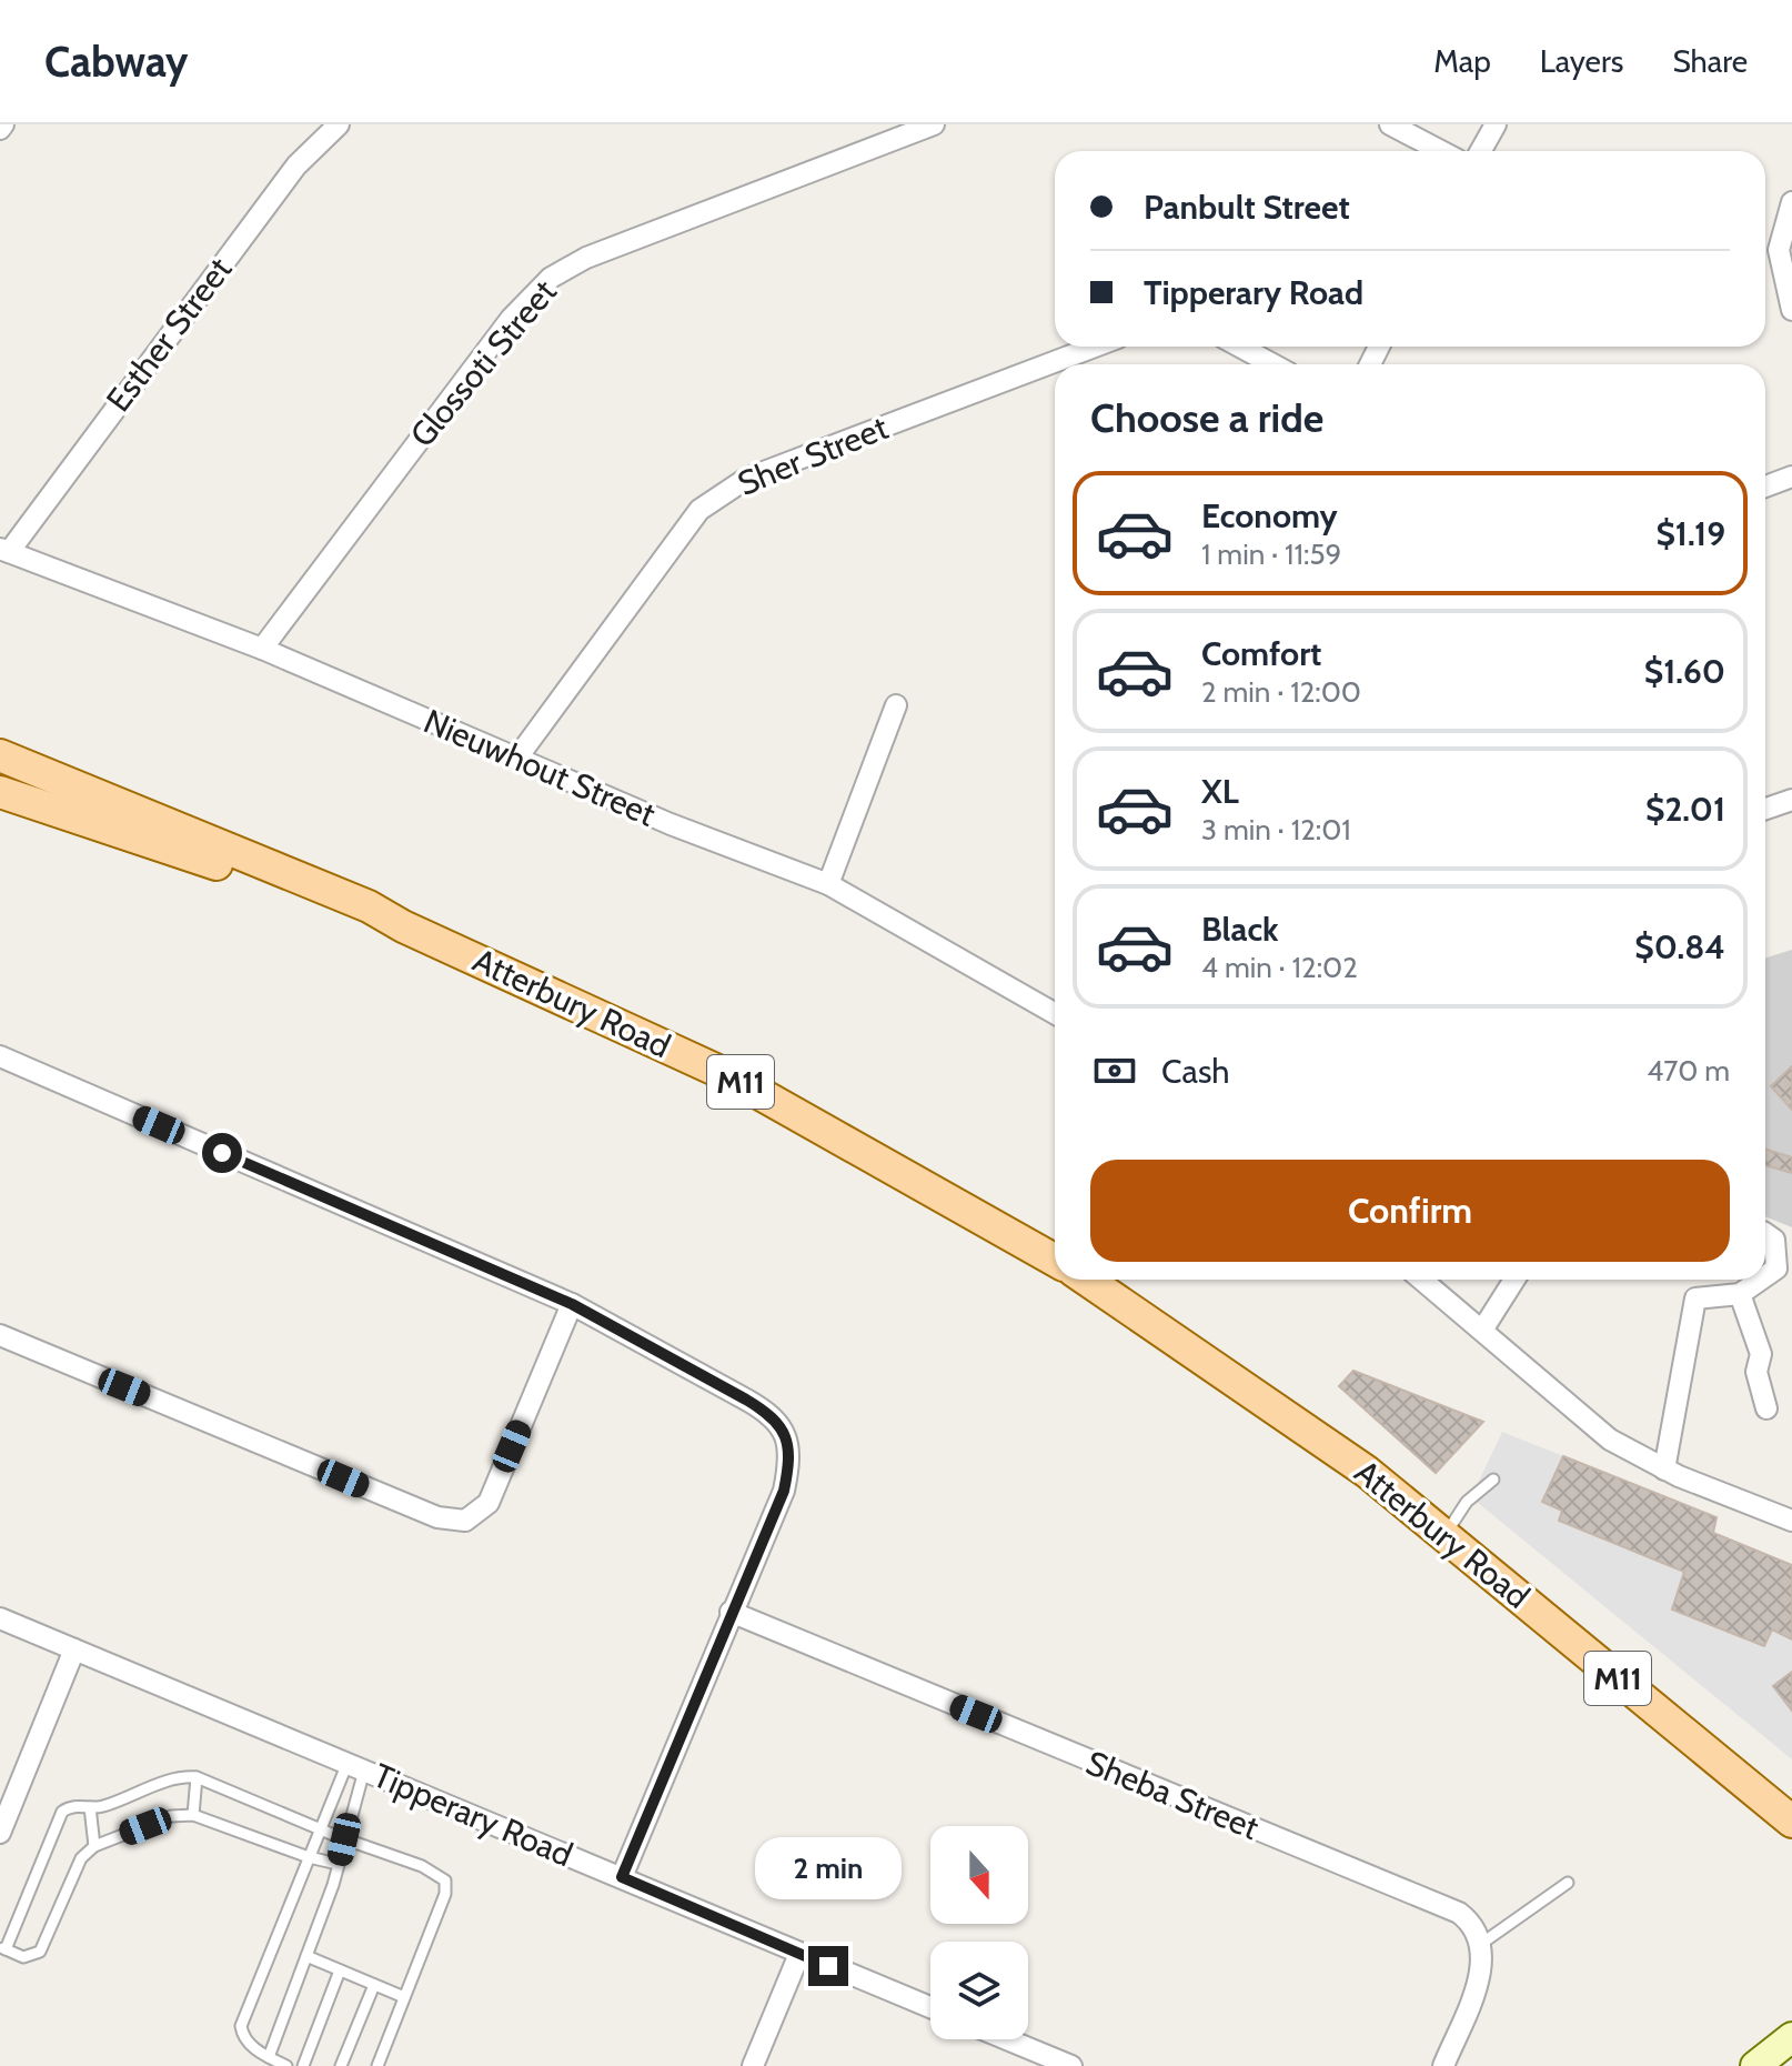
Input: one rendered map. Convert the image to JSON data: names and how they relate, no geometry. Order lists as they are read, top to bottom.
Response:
{
  "streets": {
    "main road": ["Atterbury Road", "M11"],
    "street": [
      "Esther Street",
      "Glossoti Street",
      "Sher Street",
      "Nieuwhout Street",
      "Sheba Street",
      "Tipperary Road"
    ]
  },
  "crossings": [
    ["Esther Street", "Nieuwhout Street"],
    ["Glossoti Street", "Nieuwhout Street"],
    ["Sher Street", "Nieuwhout Street"]
  ],
  "north": "bottom",
  "page": {
    "header": "Cabway",
    "nav": ["Map", "Layers", "Share"],
    "banner": ["Panbult Street", "Tipperary Road"],
    "heading": "Choose a ride",
    "list": [
      {
        "name": "Economy",
        "note": "1 min · 11:59",
        "value": "$1.19"
      },
      {
        "name": "Comfort",
        "note": "2 min · 12:00",
        "value": "$1.60"
      },
      {
        "name": "XL",
        "note": "3 min · 12:01",
        "value": "$2.01"
      },
      {
        "name": "Black",
        "note": "4 min · 12:02",
        "value": "$0.84"
      }
    ],
    "pay": ["Cash", "470 m"],
    "buttons": "Confirm",
    "bubble": "2 min"
  }
}
